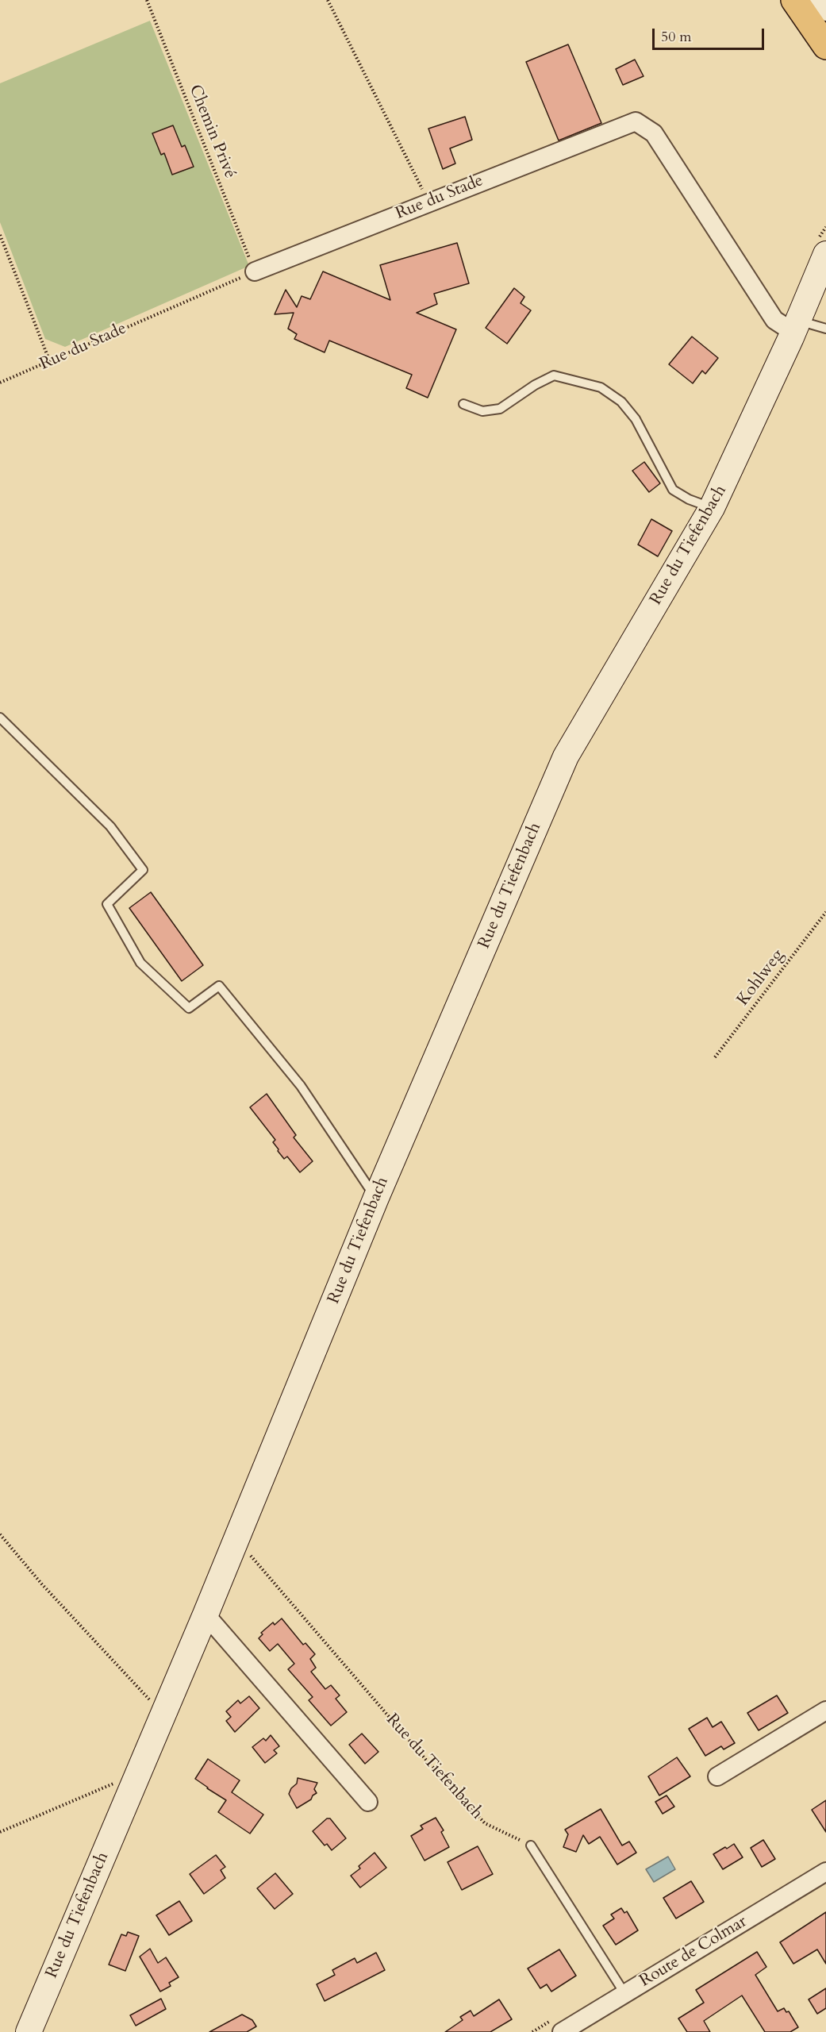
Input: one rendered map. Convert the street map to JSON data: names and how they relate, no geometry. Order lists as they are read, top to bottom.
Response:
{
  "streets": {
    "street": ["Rue du Stade", "Rue du Tiefenbach", "Route de Colmar"],
    "path": ["Chemin Privé", "Kohlweg"]
  },
  "crossings": [
    ["Chemin Privé", "Rue du Stade"],
    ["Rue du Stade", "Rue du Tiefenbach"]
  ],
  "scale_bar": "50 m"
}
